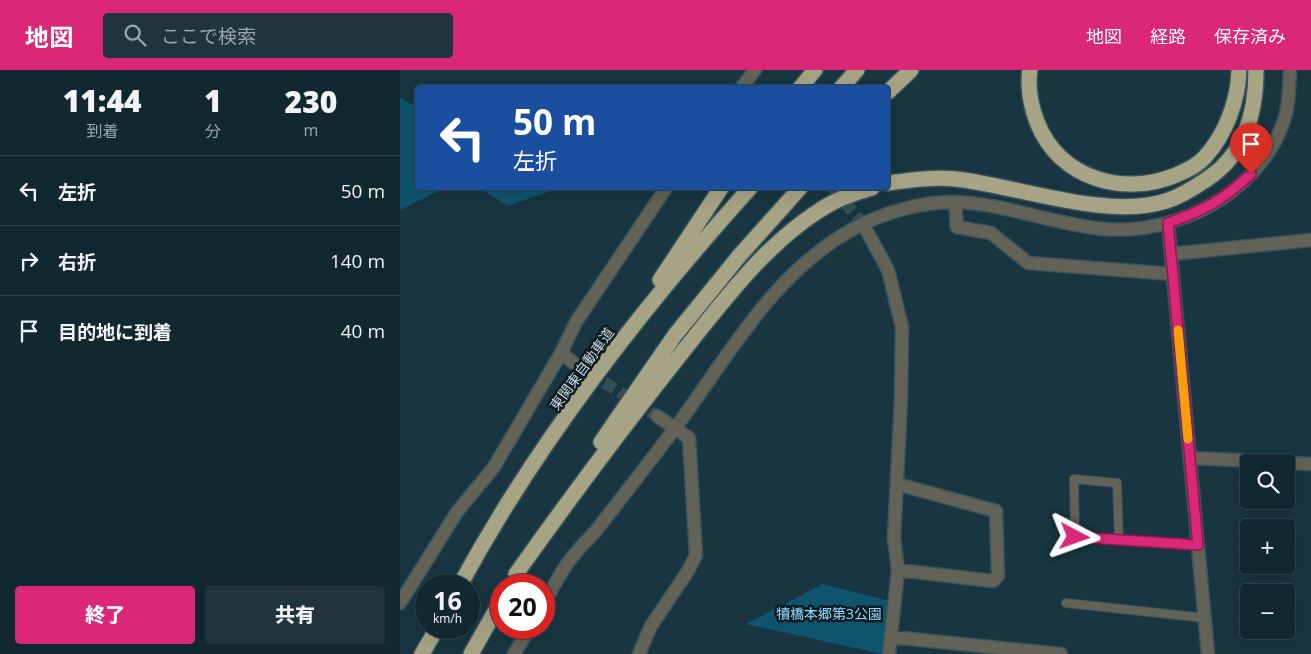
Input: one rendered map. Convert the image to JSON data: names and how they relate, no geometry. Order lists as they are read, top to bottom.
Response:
{
  "streets": {
    "highway": ["東関東自動車道"]
  },
  "parks": ["犢橋本郷第3公園"],
  "page": {
    "header": "地図",
    "search": "ここで検索",
    "nav": ["地図", "経路", "保存済み"],
    "eta": [
      "11:44",
      "到着",
      "1",
      "分",
      "230",
      "m"
    ],
    "turn": ["50 m", "左折"],
    "list": [
      {
        "name": "左折",
        "value": "50 m"
      },
      {
        "name": "右折",
        "value": "140 m"
      },
      {
        "name": "目的地に到着",
        "value": "40 m"
      }
    ],
    "map_buttons": ["+", "−"],
    "speed": "16 km/h",
    "limit": "20",
    "buttons": ["終了", "共有"]
  }
}
